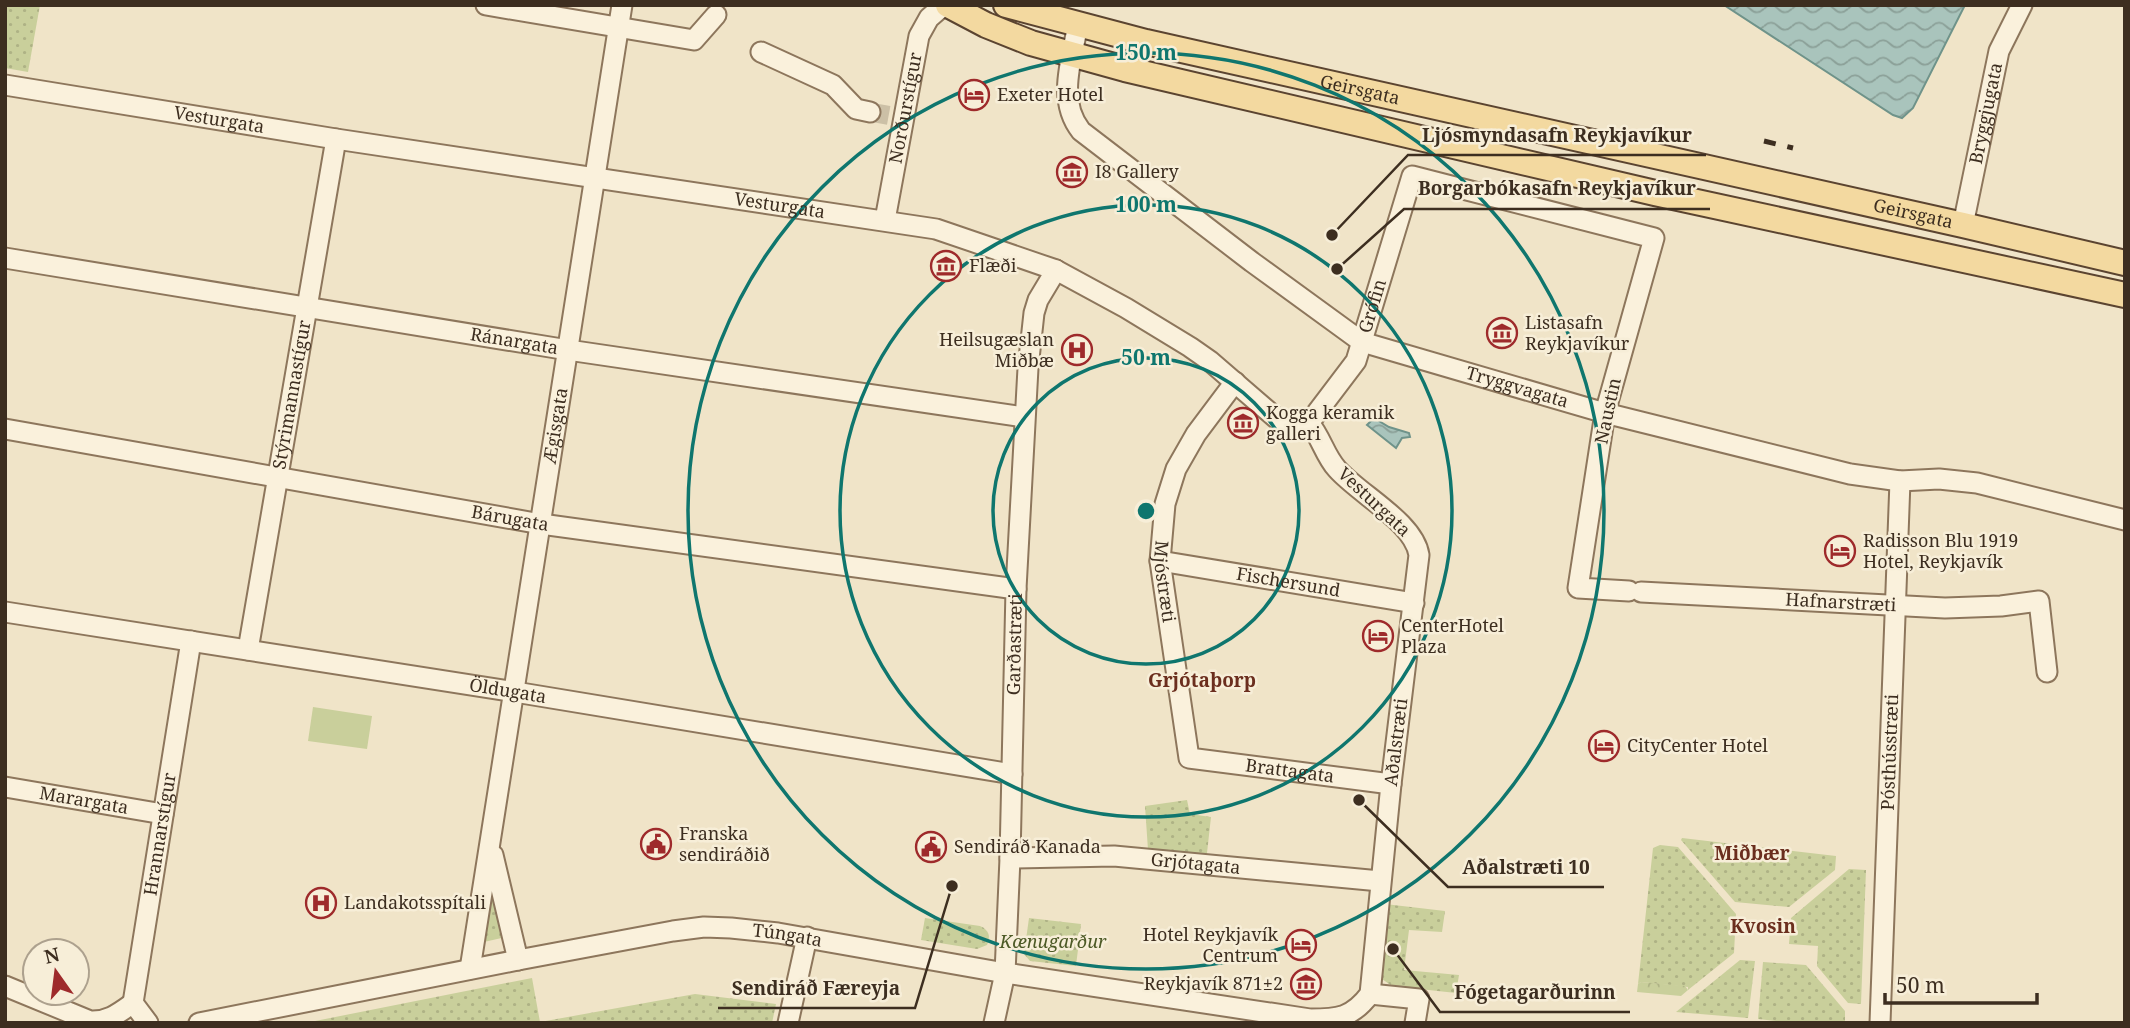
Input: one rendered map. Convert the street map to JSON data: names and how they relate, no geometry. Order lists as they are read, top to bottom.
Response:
{
  "streets": {
    "main road": ["Geirsgata"],
    "street": [
      "Norðurstígur",
      "Bryggjugata",
      "Vesturgata",
      "Grófin",
      "Ránargata",
      "Tryggvagata",
      "Stýrimannastígur",
      "Naustin",
      "Ægisgata",
      "Bárugata",
      "Mjóstræti",
      "Fischersund",
      "Hafnarstræti",
      "Garðastræti",
      "Öldugata",
      "Aðalstræti",
      "Pósthússtræti",
      "Brattagata",
      "Marargata",
      "Hrannarstígur",
      "Grjótagata",
      "Túngata"
    ]
  },
  "crossings": [
    ["Geirsgata", "Norðurstígur"],
    ["Geirsgata", "Bryggjugata"],
    ["Geirsgata", "Tryggvagata"],
    ["Norðurstígur", "Vesturgata"],
    ["Vesturgata", "Grófin"],
    ["Vesturgata", "Stýrimannastígur"],
    ["Vesturgata", "Ægisgata"],
    ["Vesturgata", "Mjóstræti"],
    ["Vesturgata", "Garðastræti"],
    ["Vesturgata", "Aðalstræti"],
    ["Grófin", "Tryggvagata"],
    ["Grófin", "Naustin"],
    ["Ránargata", "Stýrimannastígur"],
    ["Ránargata", "Ægisgata"],
    ["Ránargata", "Garðastræti"],
    ["Tryggvagata", "Naustin"],
    ["Tryggvagata", "Pósthússtræti"],
    ["Stýrimannastígur", "Bárugata"],
    ["Stýrimannastígur", "Öldugata"],
    ["Naustin", "Hafnarstræti"],
    ["Ægisgata", "Bárugata"],
    ["Ægisgata", "Öldugata"],
    ["Ægisgata", "Túngata"],
    ["Bárugata", "Garðastræti"],
    ["Mjóstræti", "Fischersund"],
    ["Mjóstræti", "Brattagata"],
    ["Fischersund", "Aðalstræti"],
    ["Hafnarstræti", "Pósthússtræti"],
    ["Garðastræti", "Öldugata"],
    ["Garðastræti", "Grjótagata"],
    ["Garðastræti", "Túngata"],
    ["Öldugata", "Hrannarstígur"],
    ["Aðalstræti", "Brattagata"],
    ["Aðalstræti", "Grjótagata"],
    ["Aðalstræti", "Túngata"],
    ["Marargata", "Hrannarstígur"]
  ],
  "districts": ["Grjótaþorp", "Miðbær", "Kvosin"],
  "parks": ["Kænugarður"],
  "places": {
    "hotel": [
      "Exeter Hotel",
      "Radisson Blu 1919 Hotel, Reykjavík",
      "CenterHotel Plaza",
      "CityCenter Hotel",
      "Hotel Reykjavík Centrum"
    ],
    "museum": [
      "I8 Gallery",
      "Flæði",
      "Listasafn Reykjavíkur",
      "Kogga keramik galleri",
      "Reykjavík 871±2"
    ],
    "other": [
      "Ljósmyndasafn Reykjavíkur",
      "Borgarbókasafn Reykjavíkur",
      "Aðalstræti 10",
      "Sendiráð Færeyja",
      "Fógetagarðurinn"
    ],
    "hospital": ["Heilsugæslan Miðbæ", "Landakotsspítali"],
    "public building": ["Franska sendiráðið", "Sendiráð Kanada"]
  },
  "scale_bar": "50 m",
  "north": "top",
  "rings": ["150 m", "100 m", "50 m"]
}
